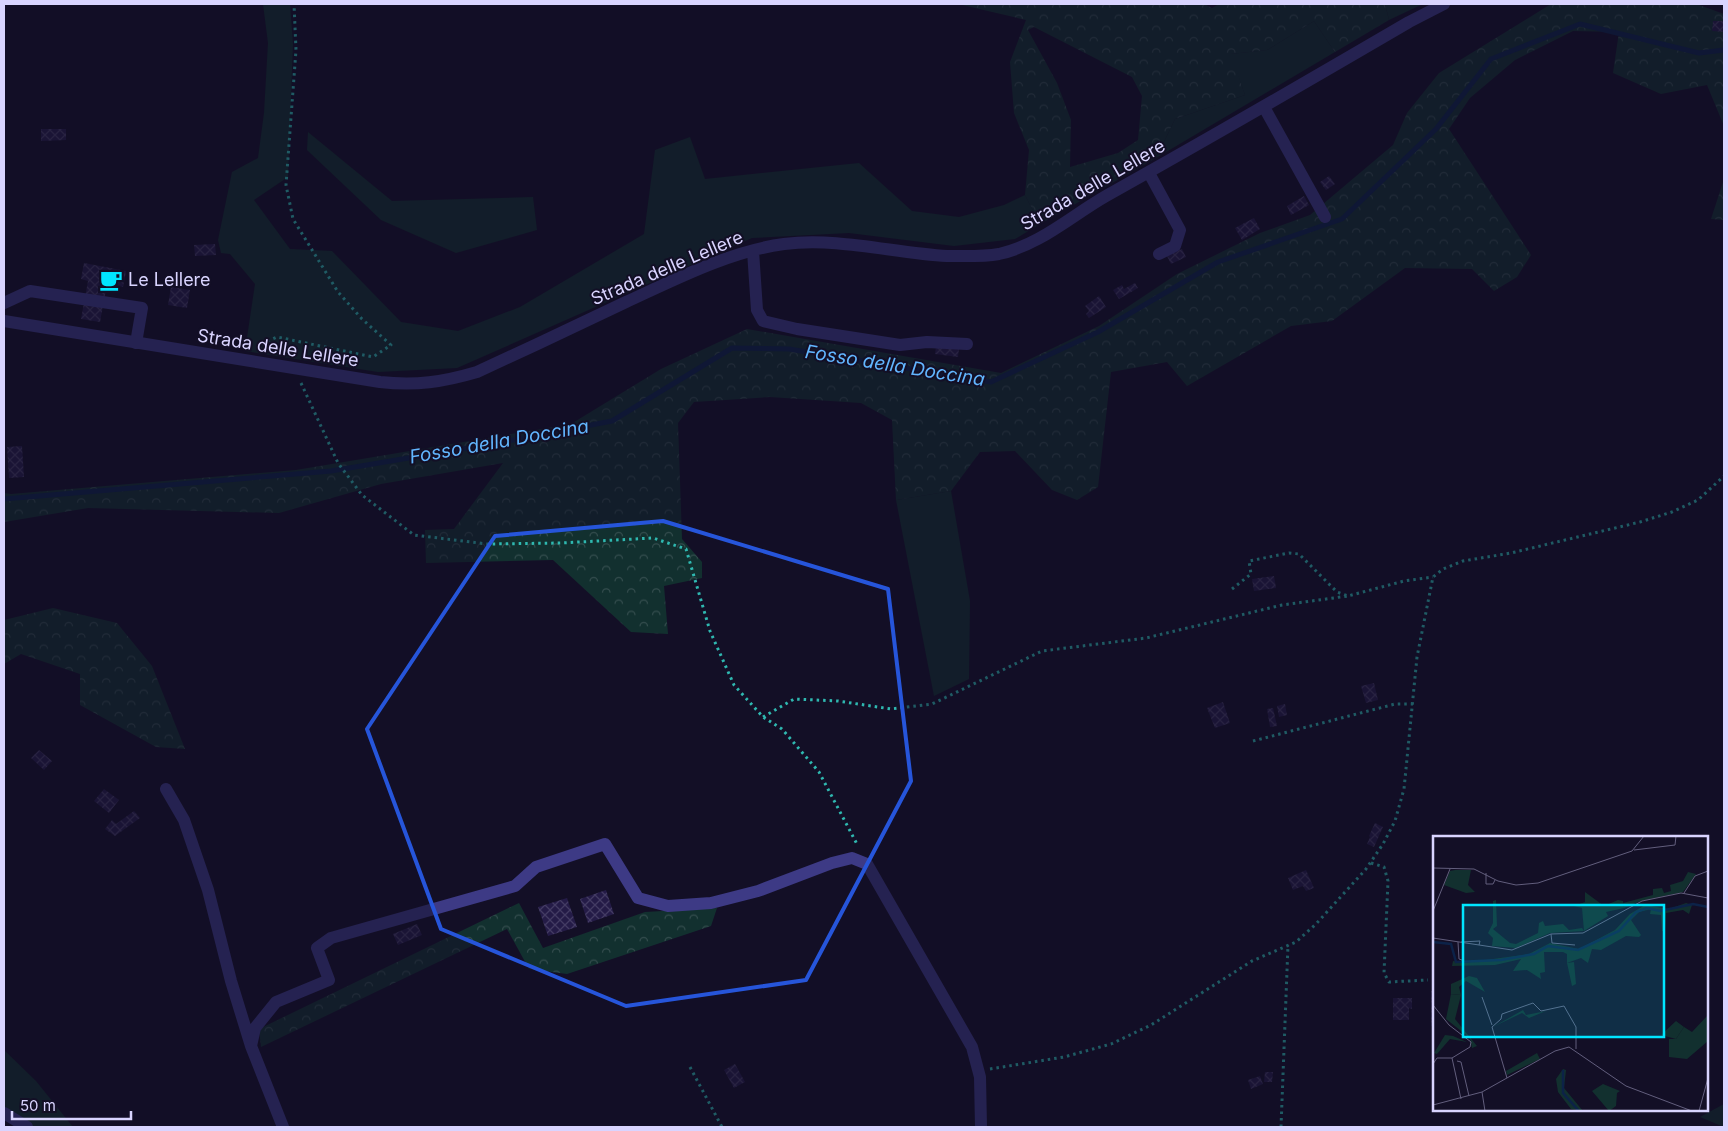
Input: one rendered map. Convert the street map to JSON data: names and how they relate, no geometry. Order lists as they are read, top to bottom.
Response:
{
  "streets": {
    "street": ["Strada delle Lellere"]
  },
  "water": ["Fosso della Doccina"],
  "places": {
    "cafe": ["Le Lellere"]
  },
  "scale_bar": "50 m"
}
